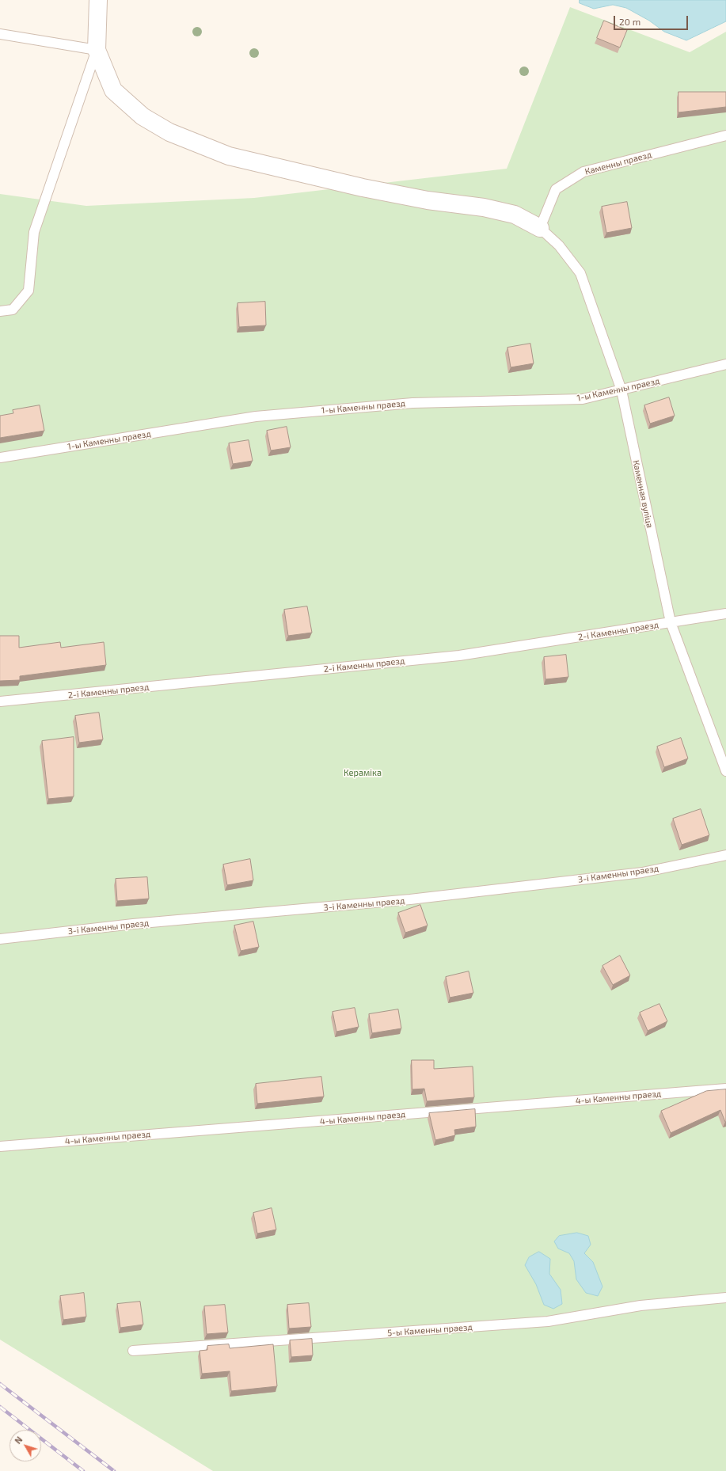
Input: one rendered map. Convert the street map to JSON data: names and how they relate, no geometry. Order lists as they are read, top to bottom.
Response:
{
  "streets": {
    "lane": [
      "Каменны праезд",
      "1-ы Каменны праезд",
      "Каменная вуліца",
      "2-і Каменны праезд",
      "3-і Каменны праезд",
      "4-ы Каменны праезд",
      "5-ы Каменны праезд"
    ]
  },
  "crossings": [
    ["Каменны праезд", "Каменная вуліца"],
    ["1-ы Каменны праезд", "Каменная вуліца"],
    ["Каменная вуліца", "2-і Каменны праезд"]
  ],
  "parks": ["Кераміка"],
  "scale_bar": "20 m",
  "north": "top left"
}
